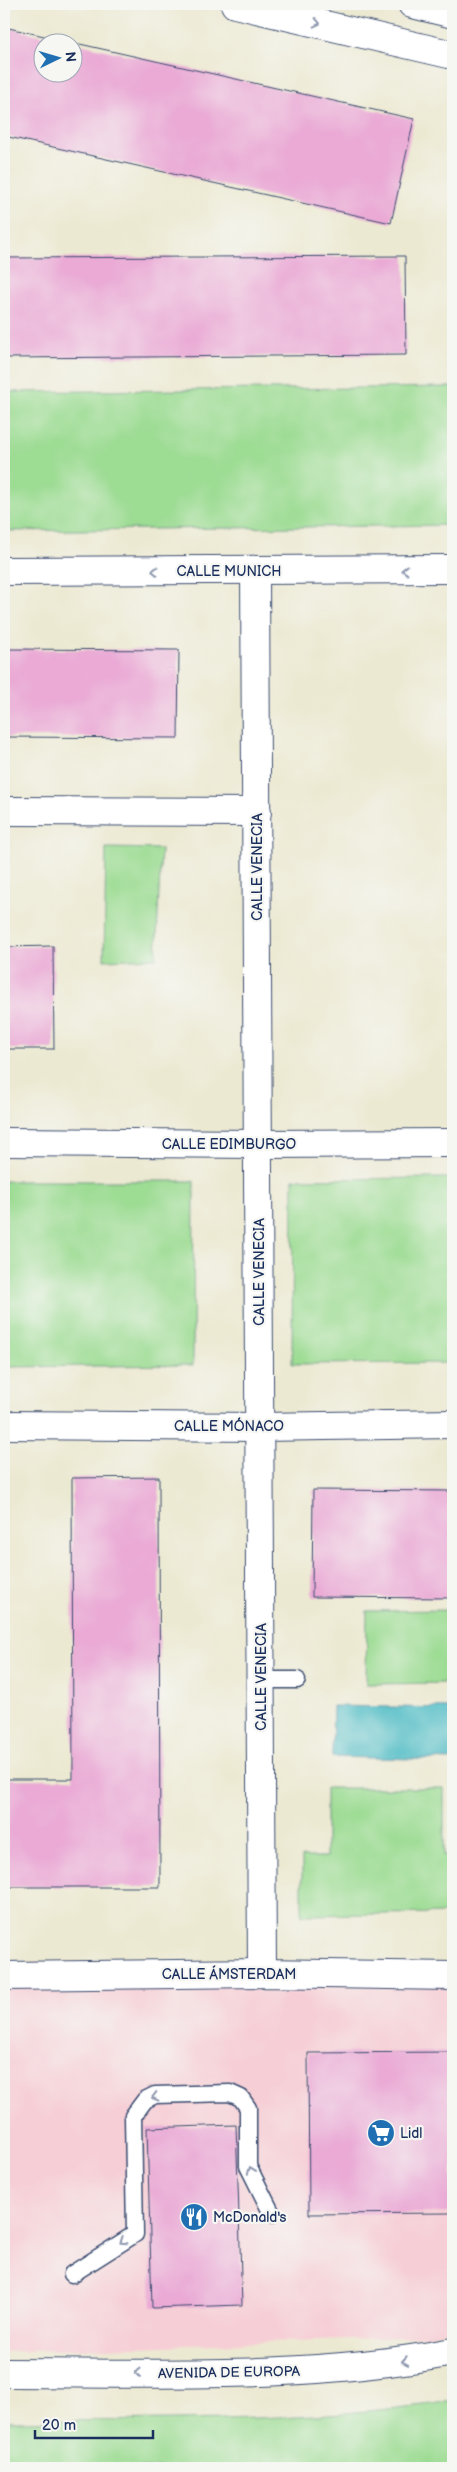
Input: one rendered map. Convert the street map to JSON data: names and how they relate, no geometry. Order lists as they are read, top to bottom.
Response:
{
  "streets": {
    "street": [
      "CALLE MUNICH",
      "CALLE VENECIA",
      "CALLE EDIMBURGO",
      "CALLE MÓNACO",
      "CALLE ÁMSTERDAM",
      "AVENIDA DE EUROPA"
    ]
  },
  "crossings": [
    ["CALLE MUNICH", "CALLE VENECIA"],
    ["CALLE VENECIA", "CALLE EDIMBURGO"],
    ["CALLE VENECIA", "CALLE MÓNACO"],
    ["CALLE VENECIA", "CALLE ÁMSTERDAM"]
  ],
  "one_way": ["AVENIDA DE EUROPA"],
  "places": {
    "supermarket": ["Lidl"],
    "restaurant": ["McDonald's"]
  },
  "scale_bar": "20 m",
  "north": "right"
}
